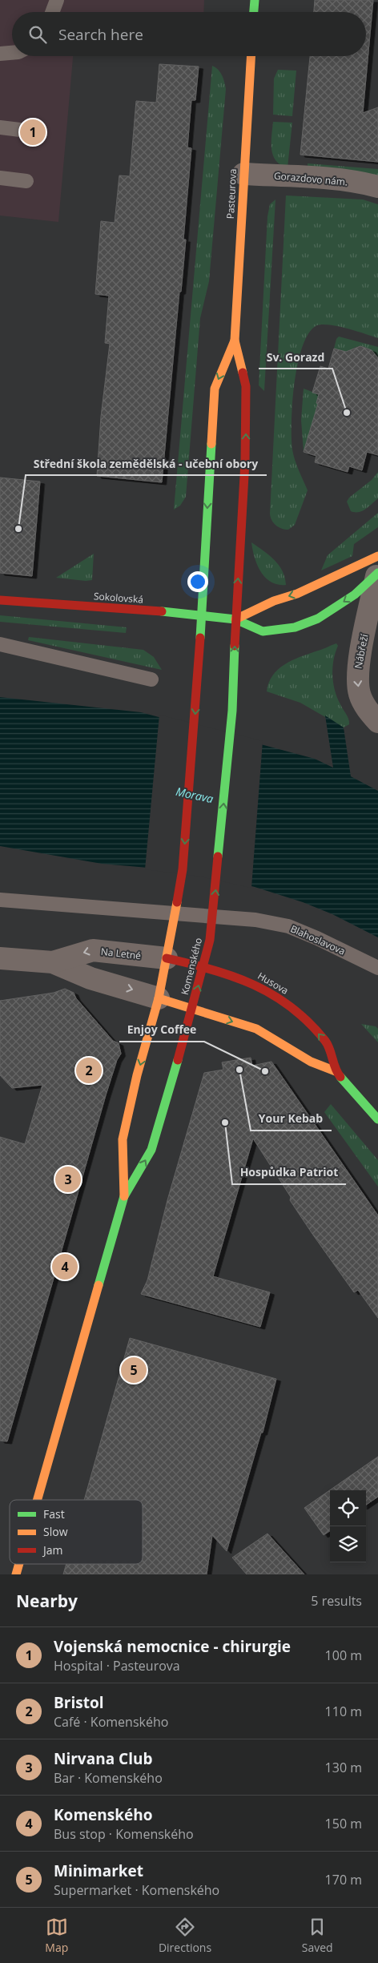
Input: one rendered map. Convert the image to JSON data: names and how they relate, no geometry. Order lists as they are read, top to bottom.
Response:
{
  "streets": {
    "main road": [
      "Pasteurova",
      "Sokolovská",
      "Komenského",
      "Husova"
    ],
    "street": ["Gorazdovo nám.", "Nábřeží", "Na Letné"],
    "lane": ["Blahoslavova"]
  },
  "crossings": [
    ["Gorazdovo nám.", "Pasteurova"],
    ["Pasteurova", "Komenského"],
    ["Sokolovská", "Nábřeží"],
    ["Sokolovská", "Komenského"],
    ["Na Letné", "Komenského"],
    ["Na Letné", "Husova"],
    ["Komenského", "Husova"]
  ],
  "one_way": ["Nábřeží"],
  "water": ["Morava"],
  "places": [
    "Sv. Gorazd",
    "Střední škola zemědělská - učební obory",
    "Your Kebab",
    "Enjoy Coffee",
    "Hospůdka Patriot"
  ],
  "legend": ["Fast", "Slow", "Jam"],
  "page": {
    "search": "Search here",
    "pins": [
      "1",
      "2",
      "3",
      "4",
      "5"
    ],
    "heading": ["Nearby", "5 results"],
    "list": [
      {
        "mark": "1",
        "name": "Vojenská nemocnice - chirurgie",
        "note": "Hospital · Pasteurova",
        "value": "100 m"
      },
      {
        "mark": "2",
        "name": "Bristol",
        "note": "Café · Komenského",
        "value": "110 m"
      },
      {
        "mark": "3",
        "name": "Nirvana Club",
        "note": "Bar · Komenského",
        "value": "130 m"
      },
      {
        "mark": "4",
        "name": "Komenského",
        "note": "Bus stop · Komenského",
        "value": "150 m"
      },
      {
        "mark": "5",
        "name": "Minimarket",
        "note": "Supermarket · Komenského",
        "value": "170 m"
      }
    ],
    "nav": ["Map", "Directions", "Saved"]
  }
}
